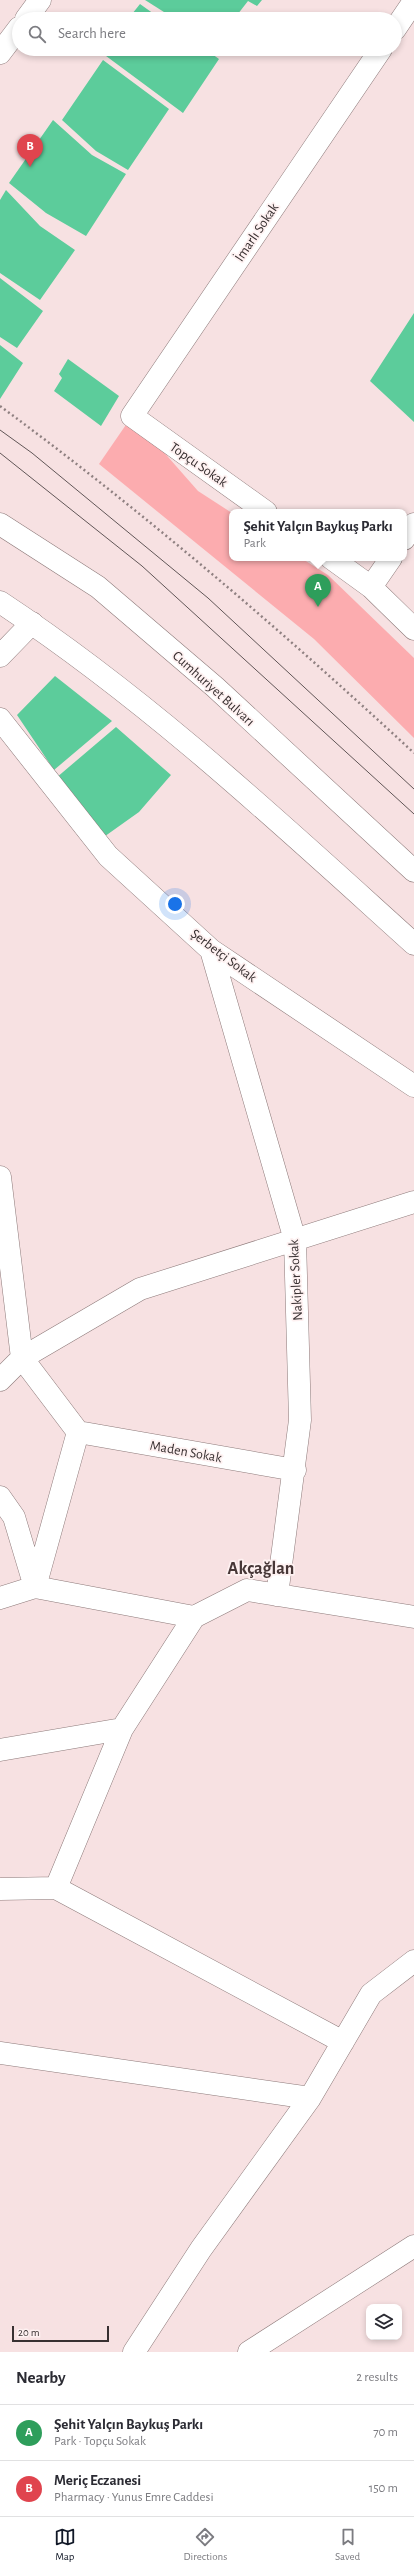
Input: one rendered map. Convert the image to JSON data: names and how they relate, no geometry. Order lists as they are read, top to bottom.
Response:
{
  "streets": {
    "street": [
      "İmarlı Sokak",
      "Topçu Sokak",
      "Cumhuriyet Bulvarı",
      "Şerbetçi Sokak",
      "Nakipler Sokak",
      "Maden Sokak"
    ]
  },
  "crossings": [
    ["İmarlı Sokak", "Topçu Sokak"],
    ["Şerbetçi Sokak", "Nakipler Sokak"],
    ["Nakipler Sokak", "Maden Sokak"]
  ],
  "districts": ["Akçağlan"],
  "scale_bar": "20 m",
  "page": {
    "search": "Search here",
    "pins": ["B", "A"],
    "popup": ["Şehit Yalçın Baykuş Parkı", "Park"],
    "scale": "20 m",
    "heading": ["Nearby", "2 results"],
    "list": [
      {
        "mark": "A",
        "name": "Şehit Yalçın Baykuş Parkı",
        "note": "Park · Topçu Sokak",
        "value": "70 m"
      },
      {
        "mark": "B",
        "name": "Meriç Eczanesi",
        "note": "Pharmacy · Yunus Emre Caddesi",
        "value": "150 m"
      }
    ],
    "nav": ["Map", "Directions", "Saved"]
  }
}
